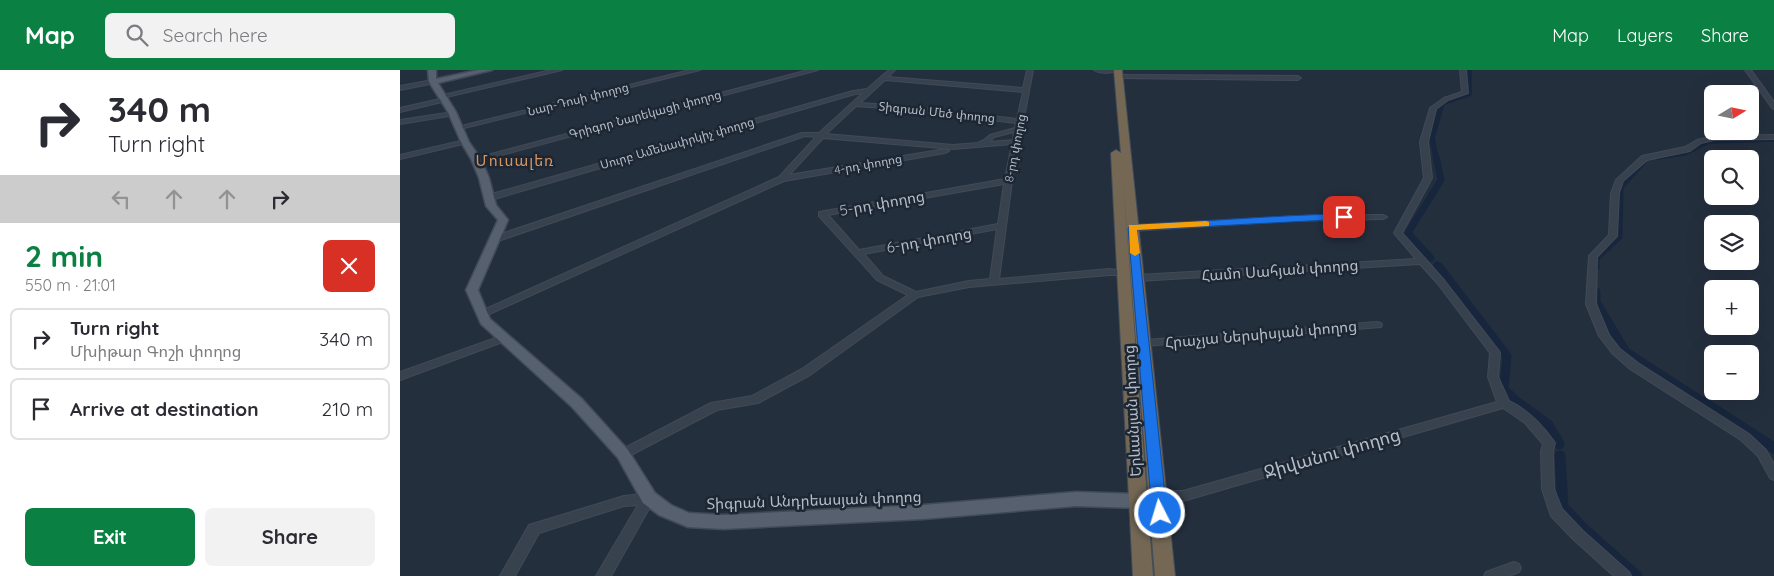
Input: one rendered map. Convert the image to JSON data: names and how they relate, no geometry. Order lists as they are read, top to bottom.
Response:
{
  "streets": {
    "highway": ["Երևանյան փողոց"],
    "main road": ["Տիգրան Անդրեասյան փողոց"],
    "street": [
      "Նար-Դոսի փողոց",
      "Տիգրան Մեծ փողոց",
      "Գրիգոր Նարեկացի փողոց",
      "Սուրբ Ամենափրկիչ փողոց",
      "8-րդ փողոց",
      "4-րդ փողոց",
      "5-րդ փողոց",
      "6-րդ փողոց",
      "Համո Սահյան փողոց",
      "Հրաչյա Ներսիսյան փողոց",
      "Ջիվանու փողոց"
    ]
  },
  "crossings": [
    ["Նար-Դոսի փողոց", "Տիգրան Անդրեասյան փողոց"],
    ["Տիգրան Մեծ փողոց", "Սուրբ Ամենափրկիչ փողոց"],
    ["Տիգրան Մեծ փողոց", "8-րդ փողոց"],
    ["Տիգրան Մեծ փողոց", "4-րդ փողոց"],
    ["Գրիգոր Նարեկացի փողոց", "Տիգրան Անդրեասյան փողոց"],
    ["Սուրբ Ամենափրկիչ փողոց", "Տիգրան Անդրեասյան փողոց"],
    ["8-րդ փողոց", "5-րդ փողոց"],
    ["8-րդ փողոց", "6-րդ փողոց"],
    ["8-րդ փողոց", "Համո Սահյան փողոց"],
    ["5-րդ փողոց", "6-րդ փողոց"],
    ["5-րդ փողոց", "Համո Սահյան փողոց"],
    ["Համո Սահյան փողոց", "Երևանյան փողոց"],
    ["Հրաչյա Ներսիսյան փողոց", "Երևանյան փողոց"],
    ["Երևանյան փողոց", "Ջիվանու փողոց"],
    ["Երևանյան փողոց", "Տիգրան Անդրեասյան փողոց"]
  ],
  "districts": ["Մուսալեռ"],
  "north": "right",
  "page": {
    "header": "Map",
    "search": "Search here",
    "nav": ["Map", "Layers", "Share"],
    "turn": ["340 m", "Turn right"],
    "map_buttons": ["+", "−"],
    "heading": ["2 min", "550 m · 21:01"],
    "list": [
      {
        "name": "Turn right",
        "note": "Մխիթար Գոշի փողոց",
        "value": "340 m"
      },
      {
        "name": "Arrive at destination",
        "value": "210 m"
      }
    ],
    "buttons": ["Exit", "Share"]
  }
}
